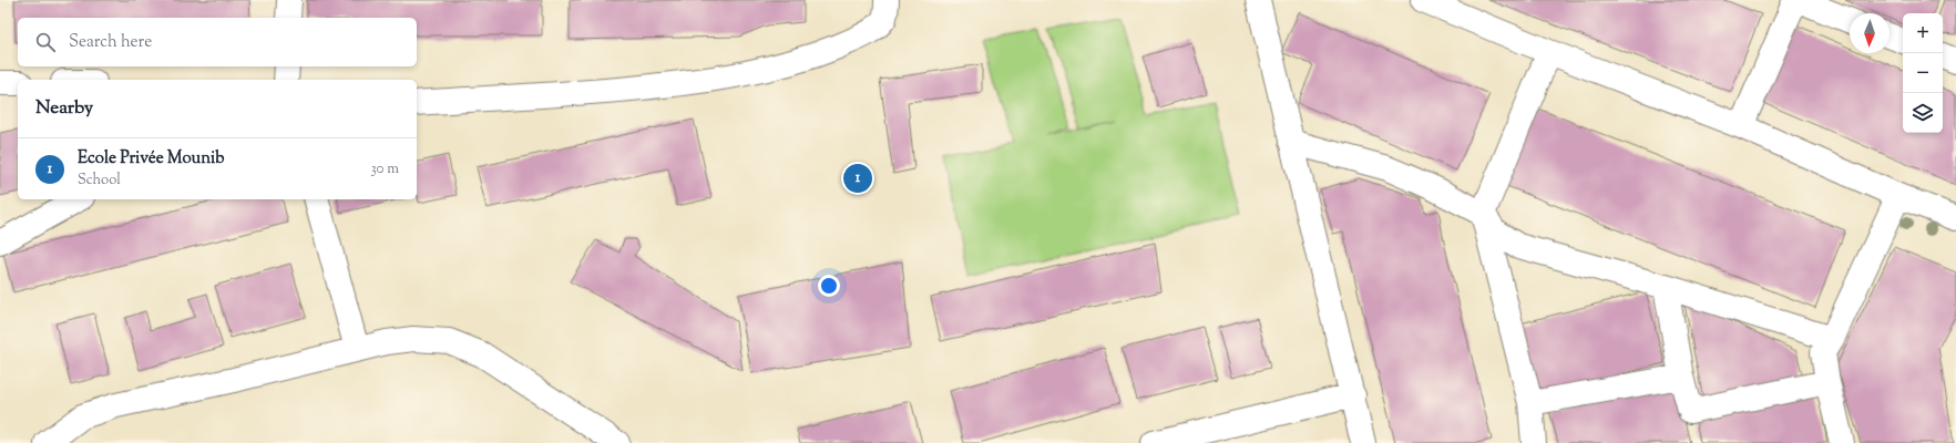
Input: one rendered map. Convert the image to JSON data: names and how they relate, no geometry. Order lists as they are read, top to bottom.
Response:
{
  "north": "bottom",
  "page": {
    "map_buttons": ["+", "−"],
    "search": "Search here",
    "heading": "Nearby",
    "list": [
      {
        "mark": "1",
        "name": "Ecole Privée Mounib",
        "note": "School",
        "value": "30 m"
      }
    ],
    "pins": "1"
  }
}
